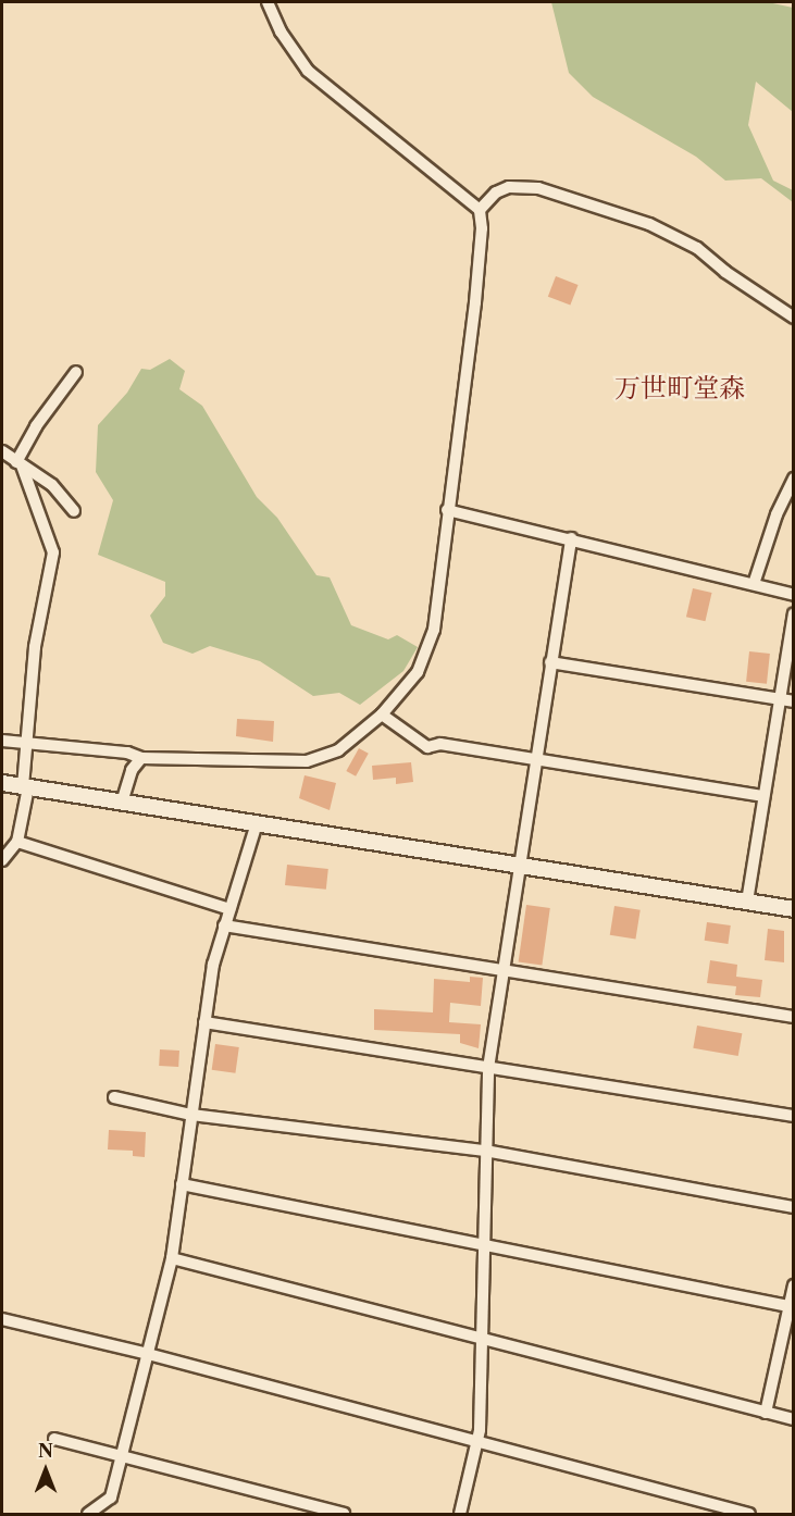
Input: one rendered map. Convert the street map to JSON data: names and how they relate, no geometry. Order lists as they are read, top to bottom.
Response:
{
  "districts": ["万世町堂森"],
  "north": "top"
}
